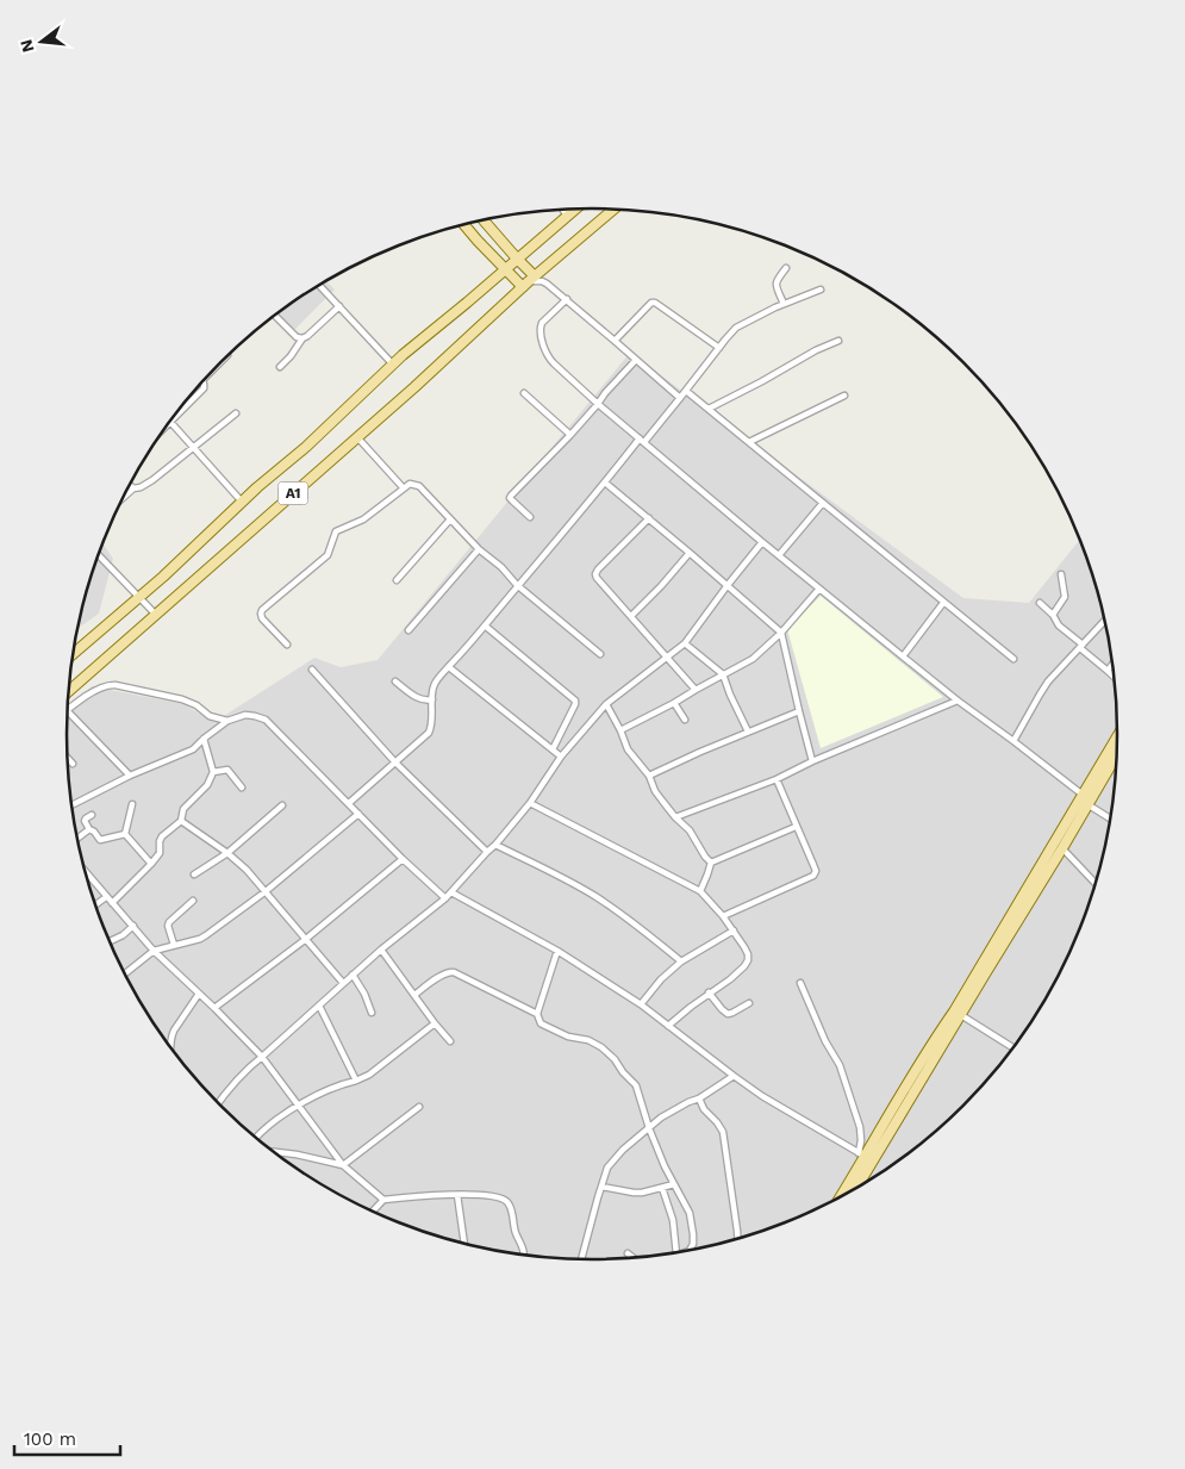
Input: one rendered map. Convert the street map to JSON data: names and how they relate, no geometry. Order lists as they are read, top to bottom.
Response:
{
  "streets": {
    "main road": ["A1"]
  },
  "scale_bar": "100 m",
  "north": "left"
}
